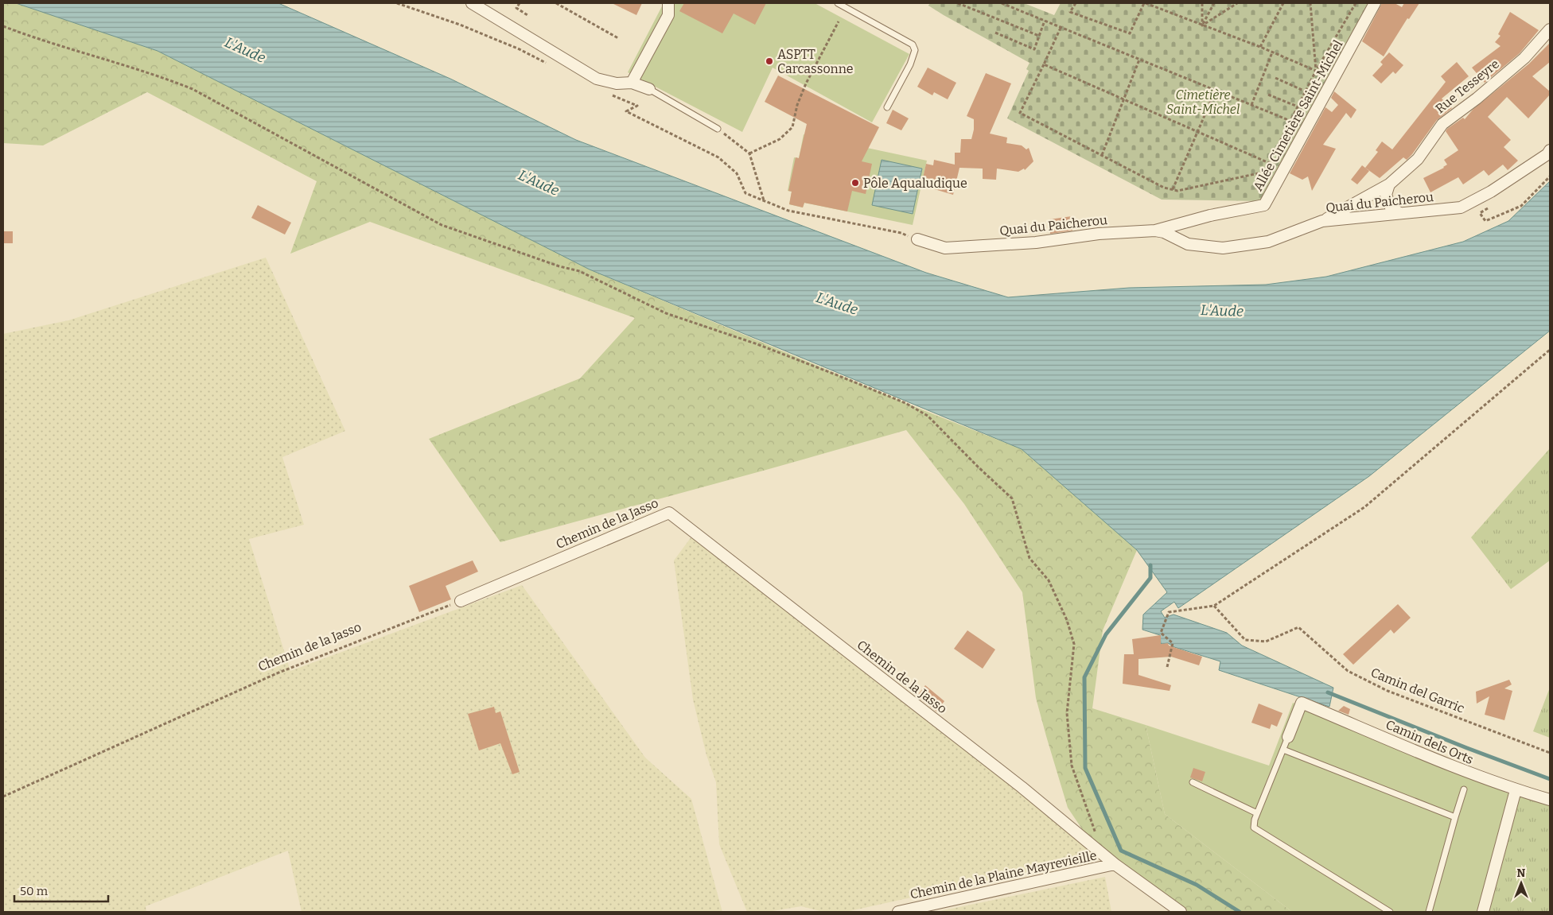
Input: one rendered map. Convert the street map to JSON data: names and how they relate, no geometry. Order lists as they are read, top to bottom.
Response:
{
  "streets": {
    "street": [
      "Rue Tesseyre",
      "Allée Cimetière Saint-Michel",
      "Quai du Paicherou",
      "Chemin de la Jasso",
      "Camin dels Orts",
      "Chemin de la Plaine Mayrevieille"
    ],
    "path": ["Camin del Garric"]
  },
  "crossings": [
    ["Rue Tesseyre", "Quai du Paicherou"],
    ["Allée Cimetière Saint-Michel", "Quai du Paicherou"],
    ["Chemin de la Jasso", "Chemin de la Plaine Mayrevieille"]
  ],
  "water": ["L'Aude"],
  "parks": ["Cimetière Saint-Michel"],
  "places": ["ASPTT Carcassonne", "Pôle Aqualudique"],
  "scale_bar": "50 m",
  "north": "top"
}
